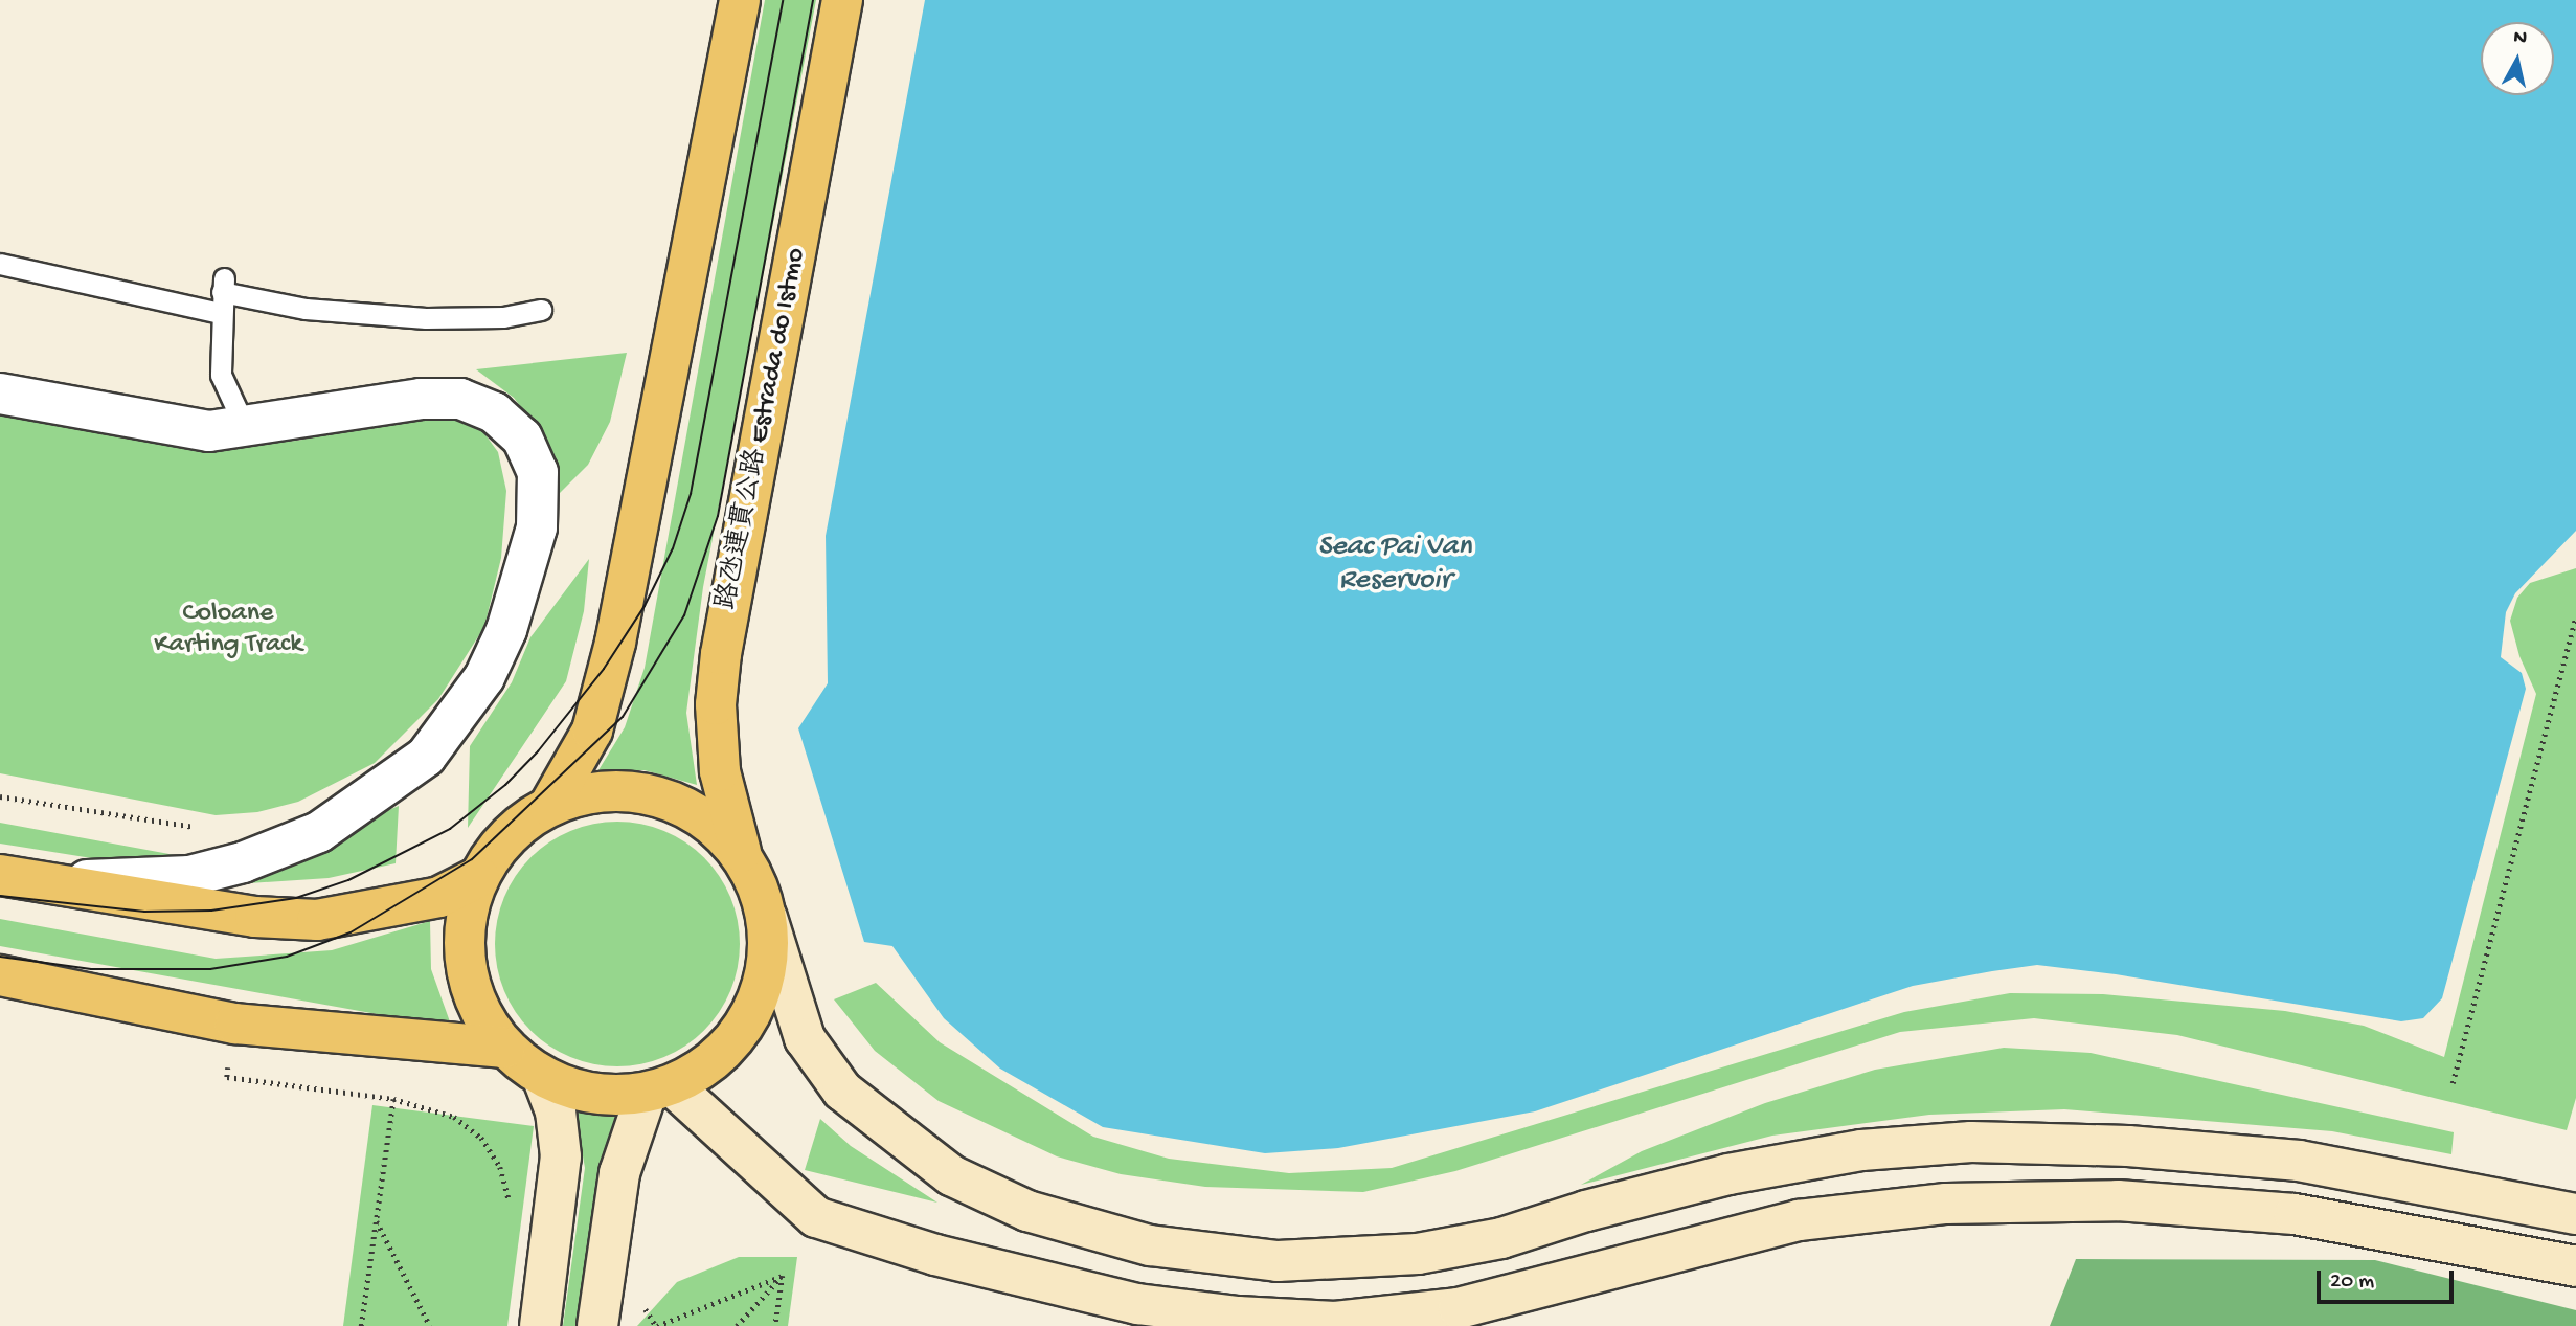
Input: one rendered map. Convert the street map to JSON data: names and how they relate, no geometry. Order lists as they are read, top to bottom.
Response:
{
  "streets": {
    "main road": ["路氹連貫公路 Estrada do Istmo"]
  },
  "water": ["Seac Pai Van Reservoir"],
  "parks": ["Coloane Karting Track"],
  "scale_bar": "20 m",
  "north": "top"
}
